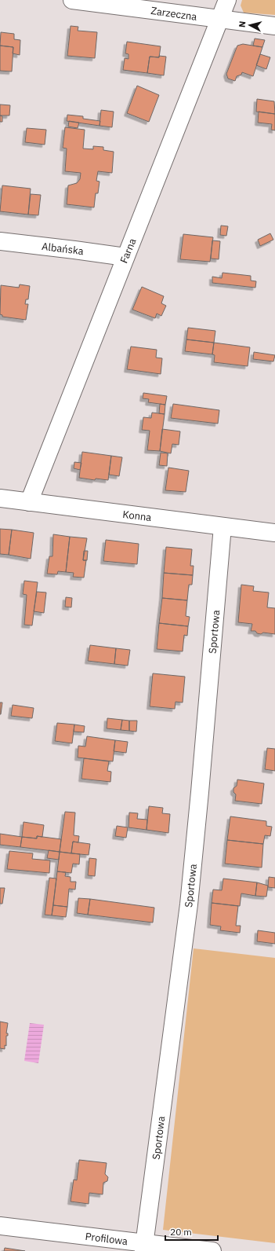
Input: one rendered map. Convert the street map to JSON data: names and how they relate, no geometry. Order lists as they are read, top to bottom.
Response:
{
  "streets": {
    "street": [
      "Zarzeczna",
      "Albańska",
      "Farna",
      "Konna",
      "Sportowa",
      "Profilowa"
    ]
  },
  "crossings": [
    ["Zarzeczna", "Farna"],
    ["Albańska", "Farna"],
    ["Farna", "Konna"],
    ["Konna", "Sportowa"],
    ["Sportowa", "Profilowa"]
  ],
  "scale_bar": "20 m",
  "north": "left"
}
